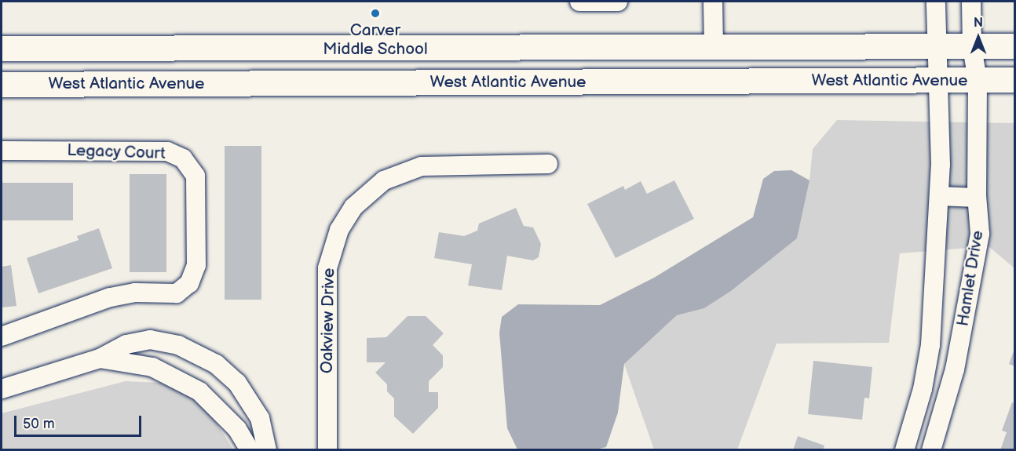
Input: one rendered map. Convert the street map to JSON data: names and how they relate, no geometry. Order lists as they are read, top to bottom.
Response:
{
  "streets": {
    "main road": ["West Atlantic Avenue"],
    "street": ["Legacy Court", "Hamlet Drive", "Oakview Drive"]
  },
  "crossings": [
    ["West Atlantic Avenue", "Hamlet Drive"]
  ],
  "places": ["Carver Middle School"],
  "scale_bar": "50 m",
  "north": "top"
}
